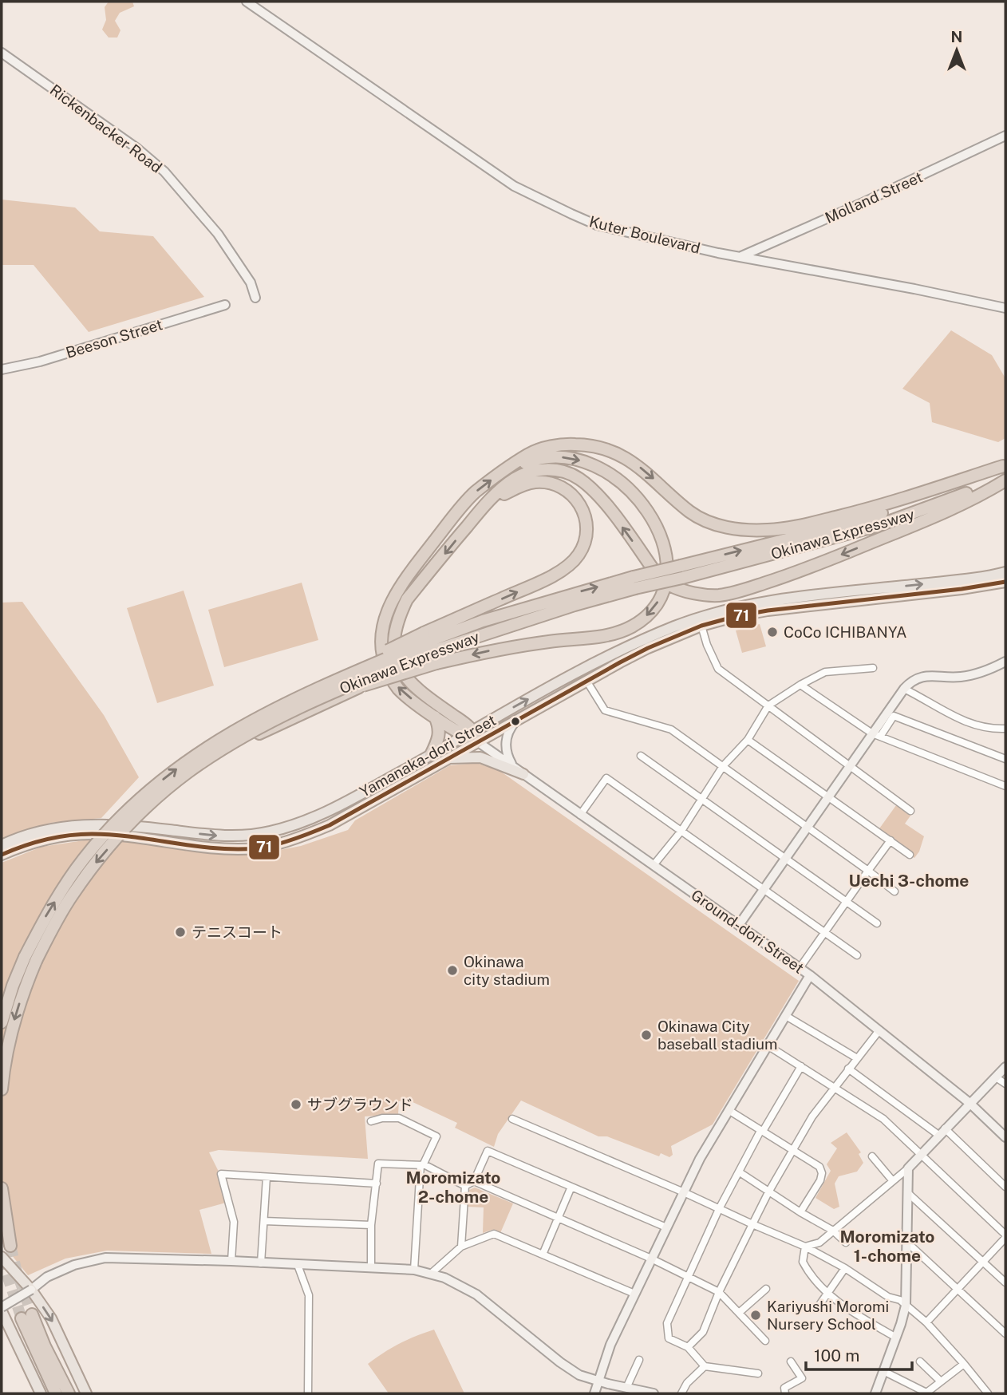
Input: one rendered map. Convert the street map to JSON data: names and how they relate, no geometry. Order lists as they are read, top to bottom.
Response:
{
  "streets": {
    "highway": ["Okinawa Expressway"],
    "main road": ["Yamanaka-dori Street"],
    "street": [
      "Rickenbacker Road",
      "Molland Street",
      "Kuter Boulevard",
      "Beeson Street",
      "Ground-dori Street"
    ]
  },
  "crossings": [
    ["Molland Street", "Kuter Boulevard"],
    ["Yamanaka-dori Street", "Ground-dori Street"]
  ],
  "districts": ["Uechi 3-chome", "Moromizato 2-chome", "Moromizato 1-chome"],
  "places": [
    "CoCo ICHIBANYA",
    "テニスコート",
    "Okinawa city stadium",
    "Okinawa City baseball stadium",
    "サブグラウンド",
    "Kariyushi Moromi Nursery School"
  ],
  "lines": ["transit line 71"],
  "scale_bar": "100 m",
  "north": "top"
}
